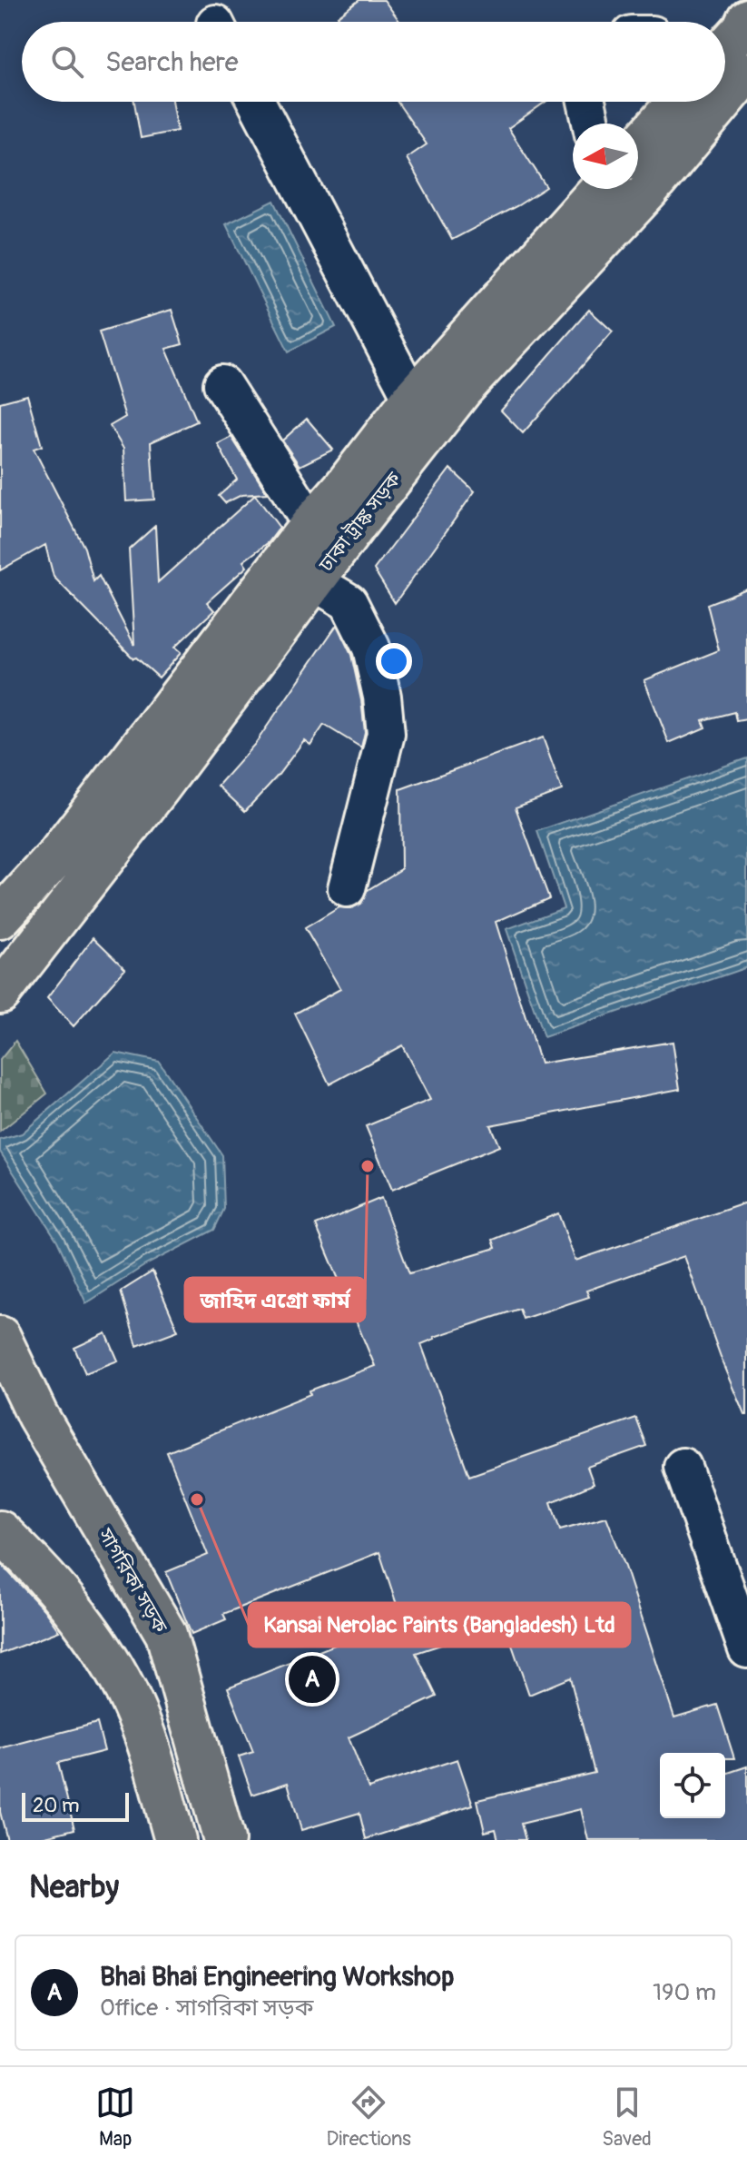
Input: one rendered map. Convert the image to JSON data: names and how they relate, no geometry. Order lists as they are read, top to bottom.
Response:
{
  "streets": {
    "main road": ["ঢাকা ট্রাঙ্ক সড়ক", "সাগরিকা সড়ক"]
  },
  "places": ["জাহিদ এগ্রো ফার্ম", "Kansai Nerolac Paints (Bangladesh) Ltd"],
  "scale_bar": "20 m",
  "north": "left",
  "page": {
    "search": "Search here",
    "pins": "A",
    "scale": "20 m",
    "heading": "Nearby",
    "list": [
      {
        "mark": "A",
        "name": "Bhai Bhai Engineering Workshop",
        "note": "Office · সাগরিকা সড়ক",
        "value": "190 m"
      }
    ],
    "nav": ["Map", "Directions", "Saved"]
  }
}
